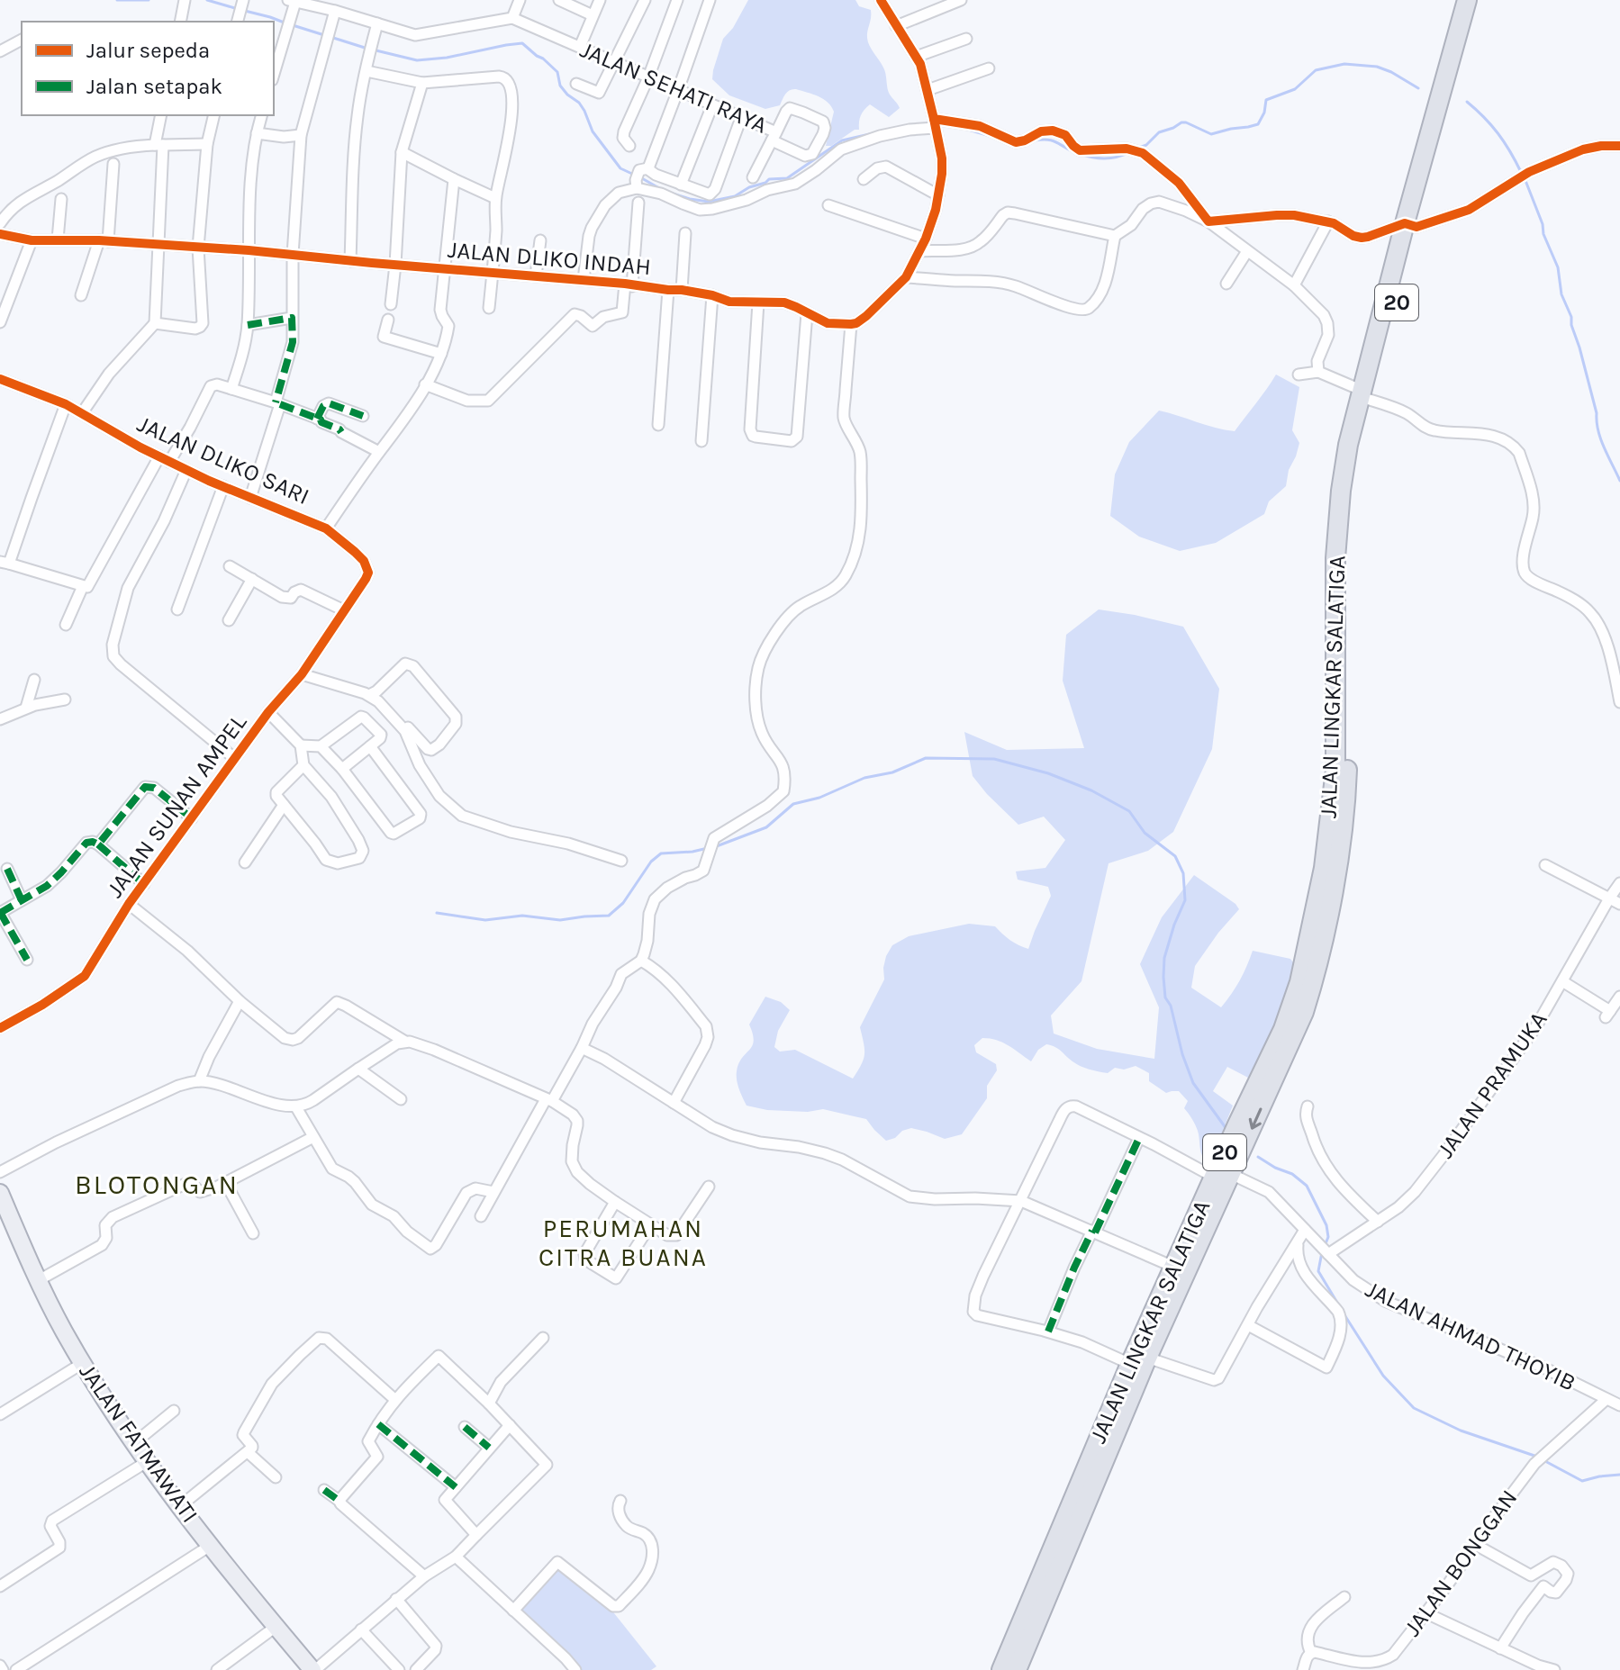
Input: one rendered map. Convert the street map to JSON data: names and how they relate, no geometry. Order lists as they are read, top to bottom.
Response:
{
  "streets": {
    "highway": ["20", "JALAN LINGKAR SALATIGA"],
    "main road": ["JALAN FATMAWATI"],
    "street": [
      "JALAN SEHATI RAYA",
      "JALAN DLIKO INDAH",
      "JALAN DLIKO SARI",
      "JALAN SUNAN AMPEL",
      "JALAN PRAMUKA",
      "JALAN AHMAD THOYIB",
      "JALAN BONGGAN"
    ]
  },
  "crossings": [
    ["JALAN DLIKO SARI", "JALAN SUNAN AMPEL"],
    ["JALAN LINGKAR SALATIGA", "JALAN AHMAD THOYIB"],
    ["JALAN PRAMUKA", "JALAN AHMAD THOYIB"],
    ["JALAN AHMAD THOYIB", "JALAN BONGGAN"]
  ],
  "districts": ["BLOTONGAN", "PERUMAHAN CITRA BUANA"],
  "legend": ["Jalur sepeda", "Jalan setapak"]
}
